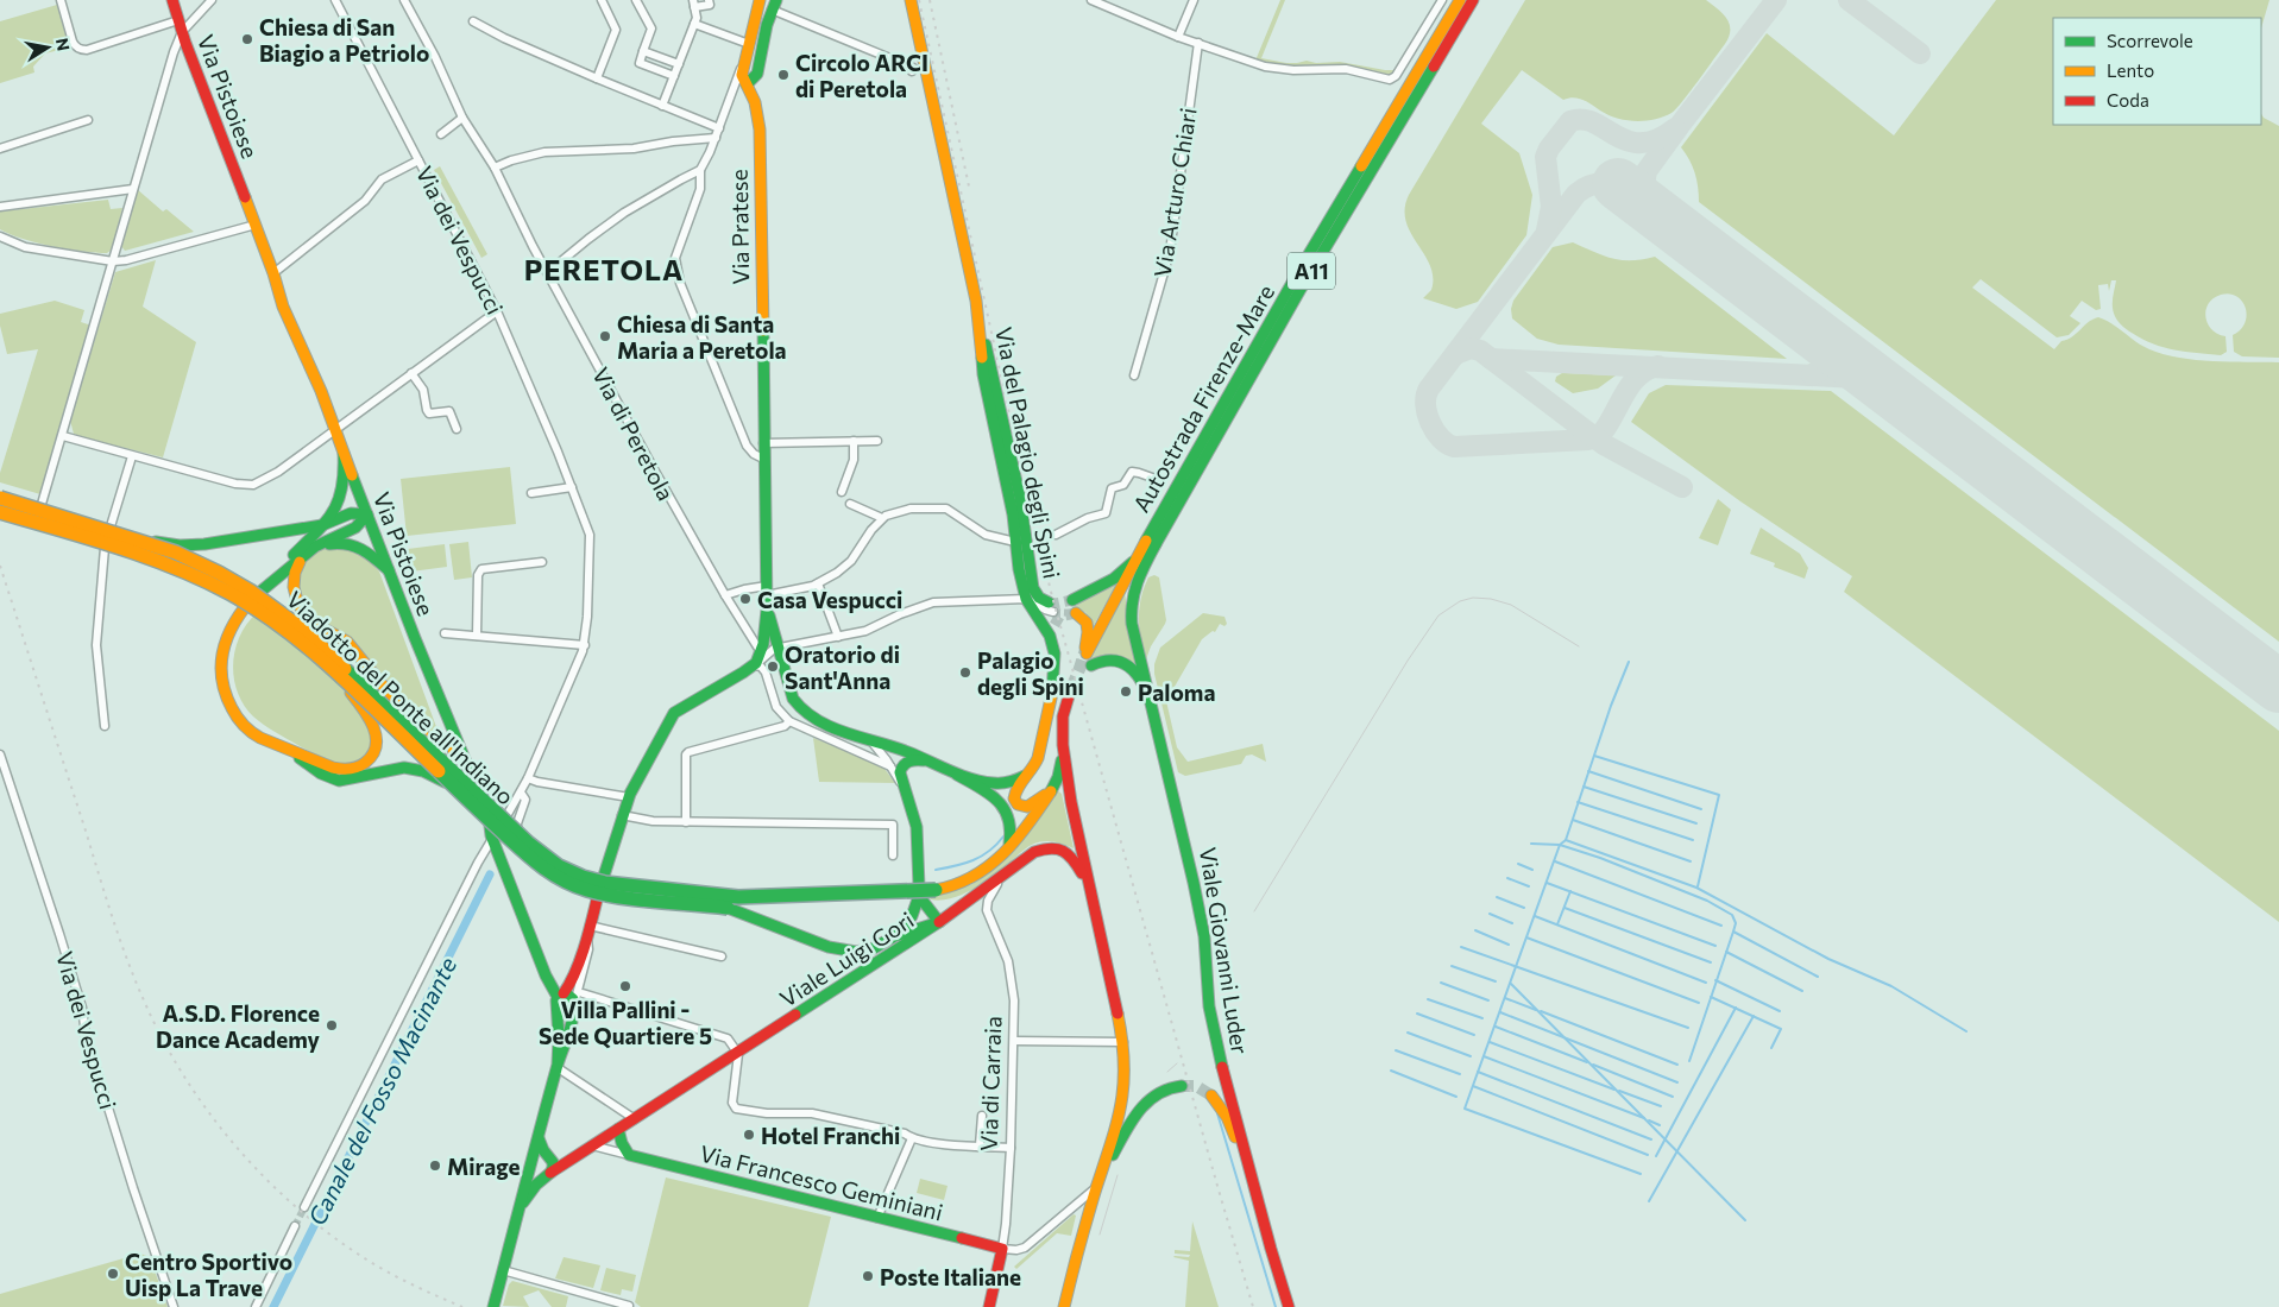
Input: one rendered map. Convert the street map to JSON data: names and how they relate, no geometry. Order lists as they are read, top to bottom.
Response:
{
  "streets": {
    "main road": [
      "Via Pistoiese",
      "Via Pratese",
      "A11",
      "Autostrada Firenze-Mare",
      "Via del Palagio degli Spini",
      "Viadotto del Ponte all'Indiano",
      "Viale Giovanni Luder",
      "Viale Luigi Gori",
      "Via di Carraia",
      "Via Francesco Geminiani"
    ],
    "street": ["Via Arturo Chiari", "Via dei Vespucci", "Via di Peretola"]
  },
  "crossings": [
    ["Via Pratese", "Via di Peretola"],
    ["Autostrada Firenze-Mare", "Viale Giovanni Luder"],
    ["Viadotto del Ponte all'Indiano", "Viale Luigi Gori"],
    ["Viale Luigi Gori", "Via di Carraia"],
    ["Viale Luigi Gori", "Via Francesco Geminiani"],
    ["Via di Carraia", "Via Francesco Geminiani"]
  ],
  "districts": ["PERETOLA"],
  "water": ["Canale del Fosso Macinante"],
  "places": [
    "Chiesa di San Biagio a Petriolo",
    "Circolo ARCI di Peretola",
    "Chiesa di Santa Maria a Peretola",
    "Casa Vespucci",
    "Oratorio di Sant'Anna",
    "Palagio degli Spini",
    "Paloma",
    "Villa Pallini - Sede Quartiere 5",
    "A.S.D. Florence Dance Academy",
    "Hotel Franchi",
    "Mirage",
    "Centro Sportivo Uisp La Trave",
    "Poste Italiane"
  ],
  "legend": ["Scorrevole", "Lento", "Coda"],
  "north": "right"
}
